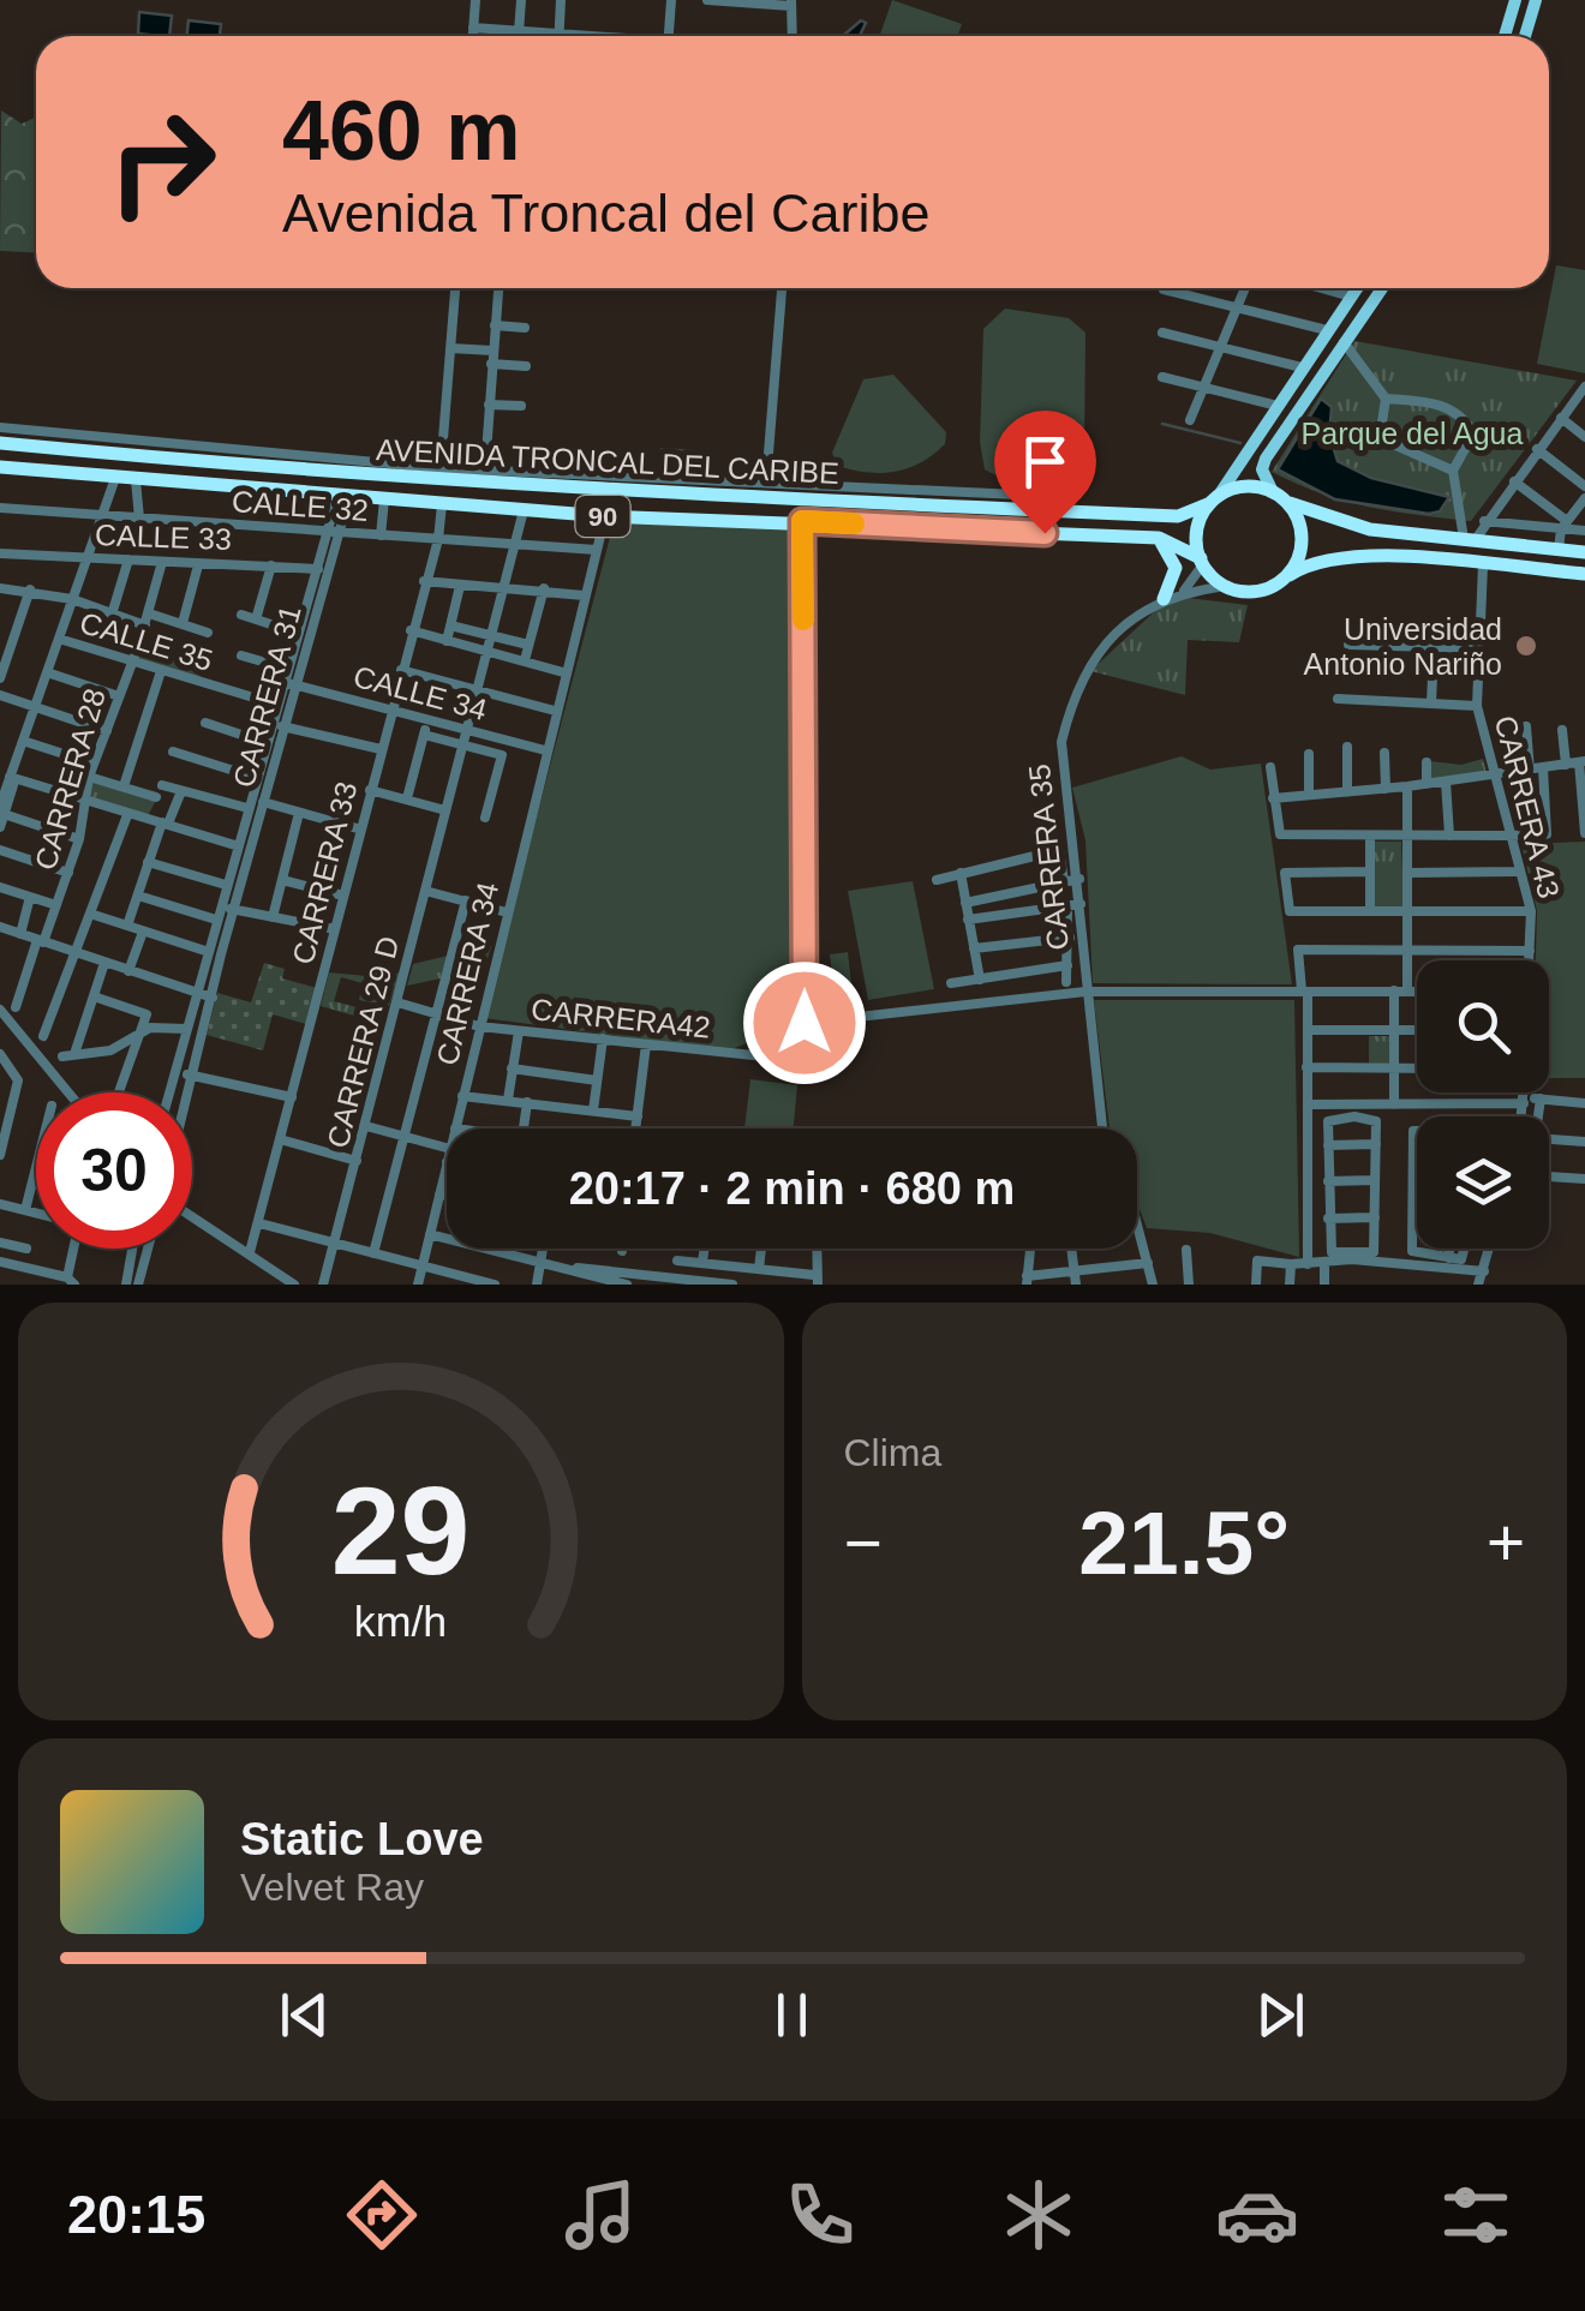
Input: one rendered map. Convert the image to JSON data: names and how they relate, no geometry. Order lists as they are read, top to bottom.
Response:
{
  "streets": {
    "highway": ["AVENIDA TRONCAL DEL CARIBE", "90"],
    "street": [
      "CALLE 32",
      "CALLE 33",
      "CALLE 35",
      "CALLE 34",
      "CARRERA 31",
      "CARRERA 28",
      "CARRERA 43",
      "CARRERA 35",
      "CARRERA 33",
      "CARRERA 34",
      "CARRERA42",
      "CARRERA 29 D"
    ]
  },
  "crossings": [
    ["AVENIDA TRONCAL DEL CARIBE", "CARRERA 31"],
    ["AVENIDA TRONCAL DEL CARIBE", "CARRERA 35"],
    ["AVENIDA TRONCAL DEL CARIBE", "CARRERA 33"],
    ["AVENIDA TRONCAL DEL CARIBE", "CARRERA 34"],
    ["AVENIDA TRONCAL DEL CARIBE", "CARRERA 29 D"],
    ["CALLE 32", "CARRERA 31"],
    ["CALLE 32", "CARRERA 33"],
    ["CALLE 32", "CARRERA 34"],
    ["CALLE 32", "CARRERA 29 D"],
    ["CALLE 33", "CARRERA 31"],
    ["CALLE 33", "CARRERA 28"],
    ["CALLE 35", "CARRERA 31"],
    ["CALLE 35", "CARRERA 28"],
    ["CALLE 34", "CARRERA 31"],
    ["CALLE 34", "CARRERA 33"],
    ["CALLE 34", "CARRERA 34"],
    ["CALLE 34", "CARRERA 29 D"],
    ["CARRERA 34", "CARRERA42"],
    ["CARRERA42", "CARRERA 29 D"]
  ],
  "parks": ["Parque del Agua"],
  "places": ["Universidad Antonio Nariño"],
  "page": {
    "turn": ["460 m", "Avenida Troncal del Caribe"],
    "limit": "30",
    "trip": "20:17 · 2 min · 680 m",
    "tile": "Clima",
    "heat": ["−", "21.5°", "+"],
    "song": ["Static Love", "Velvet Ray"],
    "tabs": "20:15",
    "gauge": ["29", "km/h"]
  }
}
